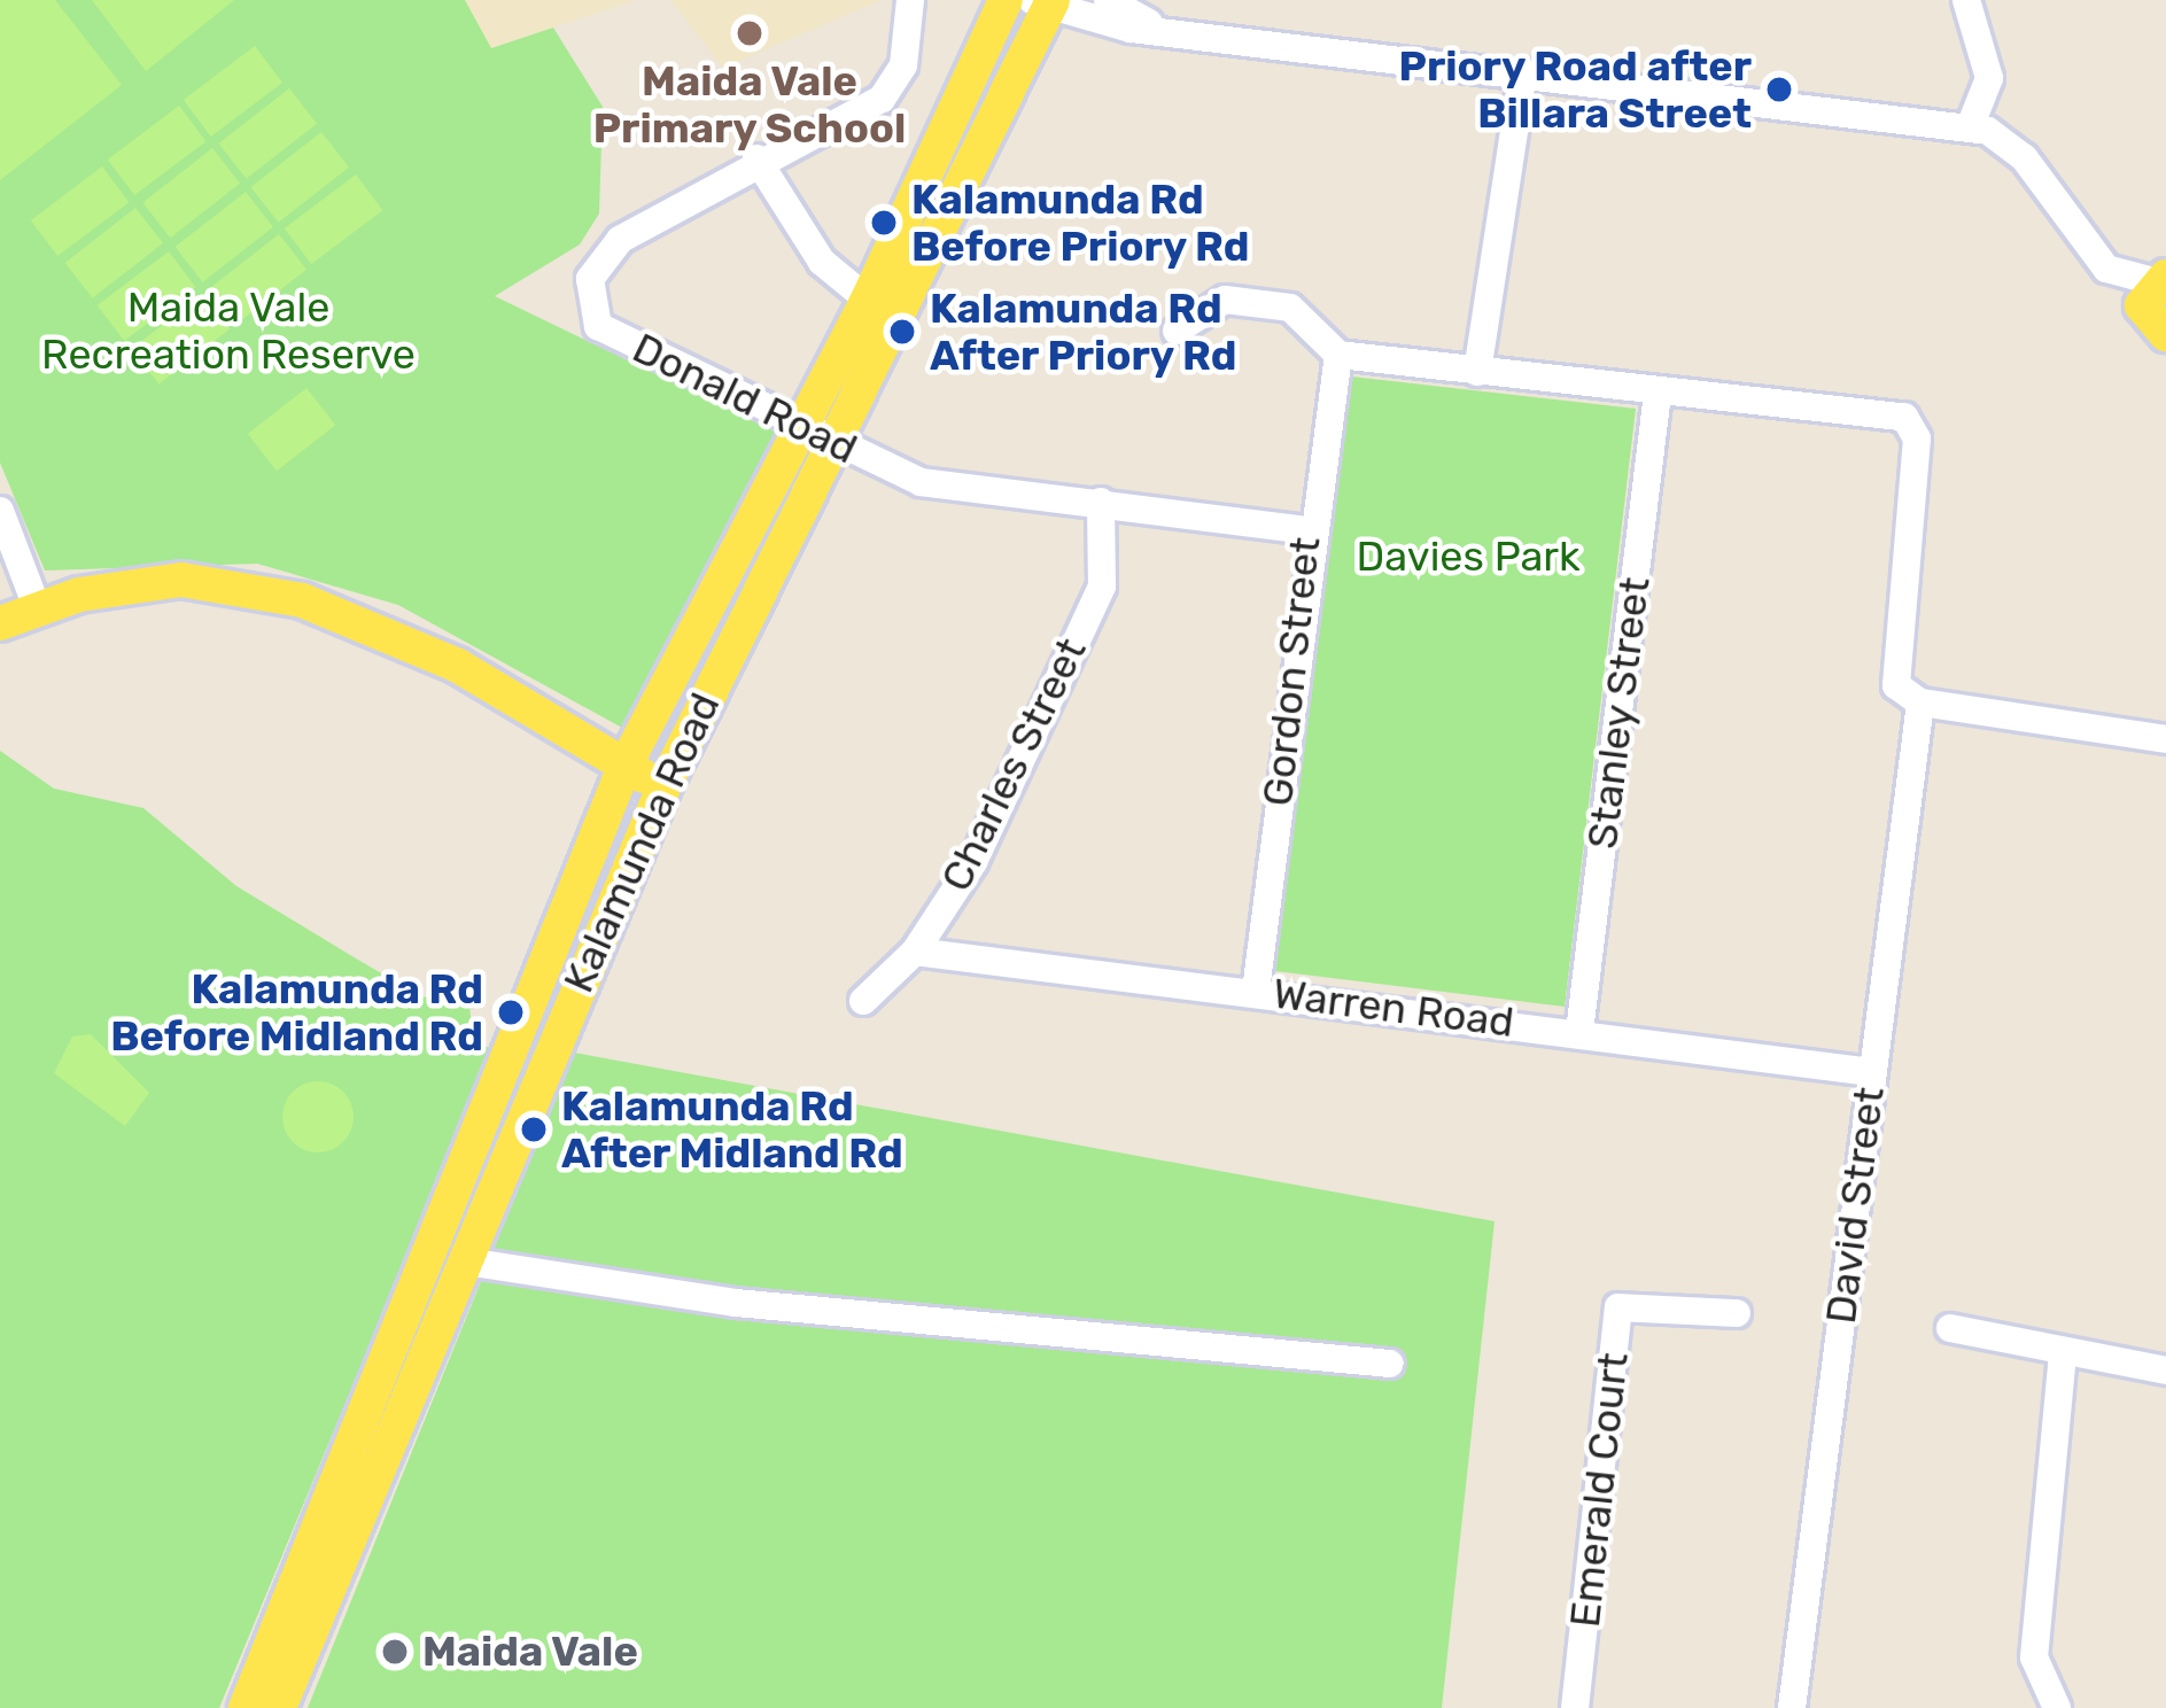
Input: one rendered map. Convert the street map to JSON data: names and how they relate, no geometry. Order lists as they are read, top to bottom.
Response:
{
  "streets": {
    "main road": ["Kalamunda Road"],
    "street": [
      "Donald Road",
      "Gordon Street",
      "Stanley Street",
      "Charles Street",
      "Warren Road",
      "David Street",
      "Emerald Court"
    ]
  },
  "crossings": [
    ["Donald Road", "Gordon Street"],
    ["Donald Road", "Charles Street"],
    ["Donald Road", "Kalamunda Road"],
    ["Gordon Street", "Warren Road"],
    ["Stanley Street", "Warren Road"],
    ["Charles Street", "Warren Road"],
    ["Warren Road", "David Street"]
  ],
  "parks": ["Maida Vale Recreation Reserve", "Davies Park"],
  "places": [
    "Maida Vale Primary School",
    "Priory Road after Billara Street",
    "Kalamunda Rd Before Priory Rd",
    "Kalamunda Rd After Priory Rd",
    "Kalamunda Rd Before Midland Rd",
    "Kalamunda Rd After Midland Rd",
    "Maida Vale"
  ]
}
